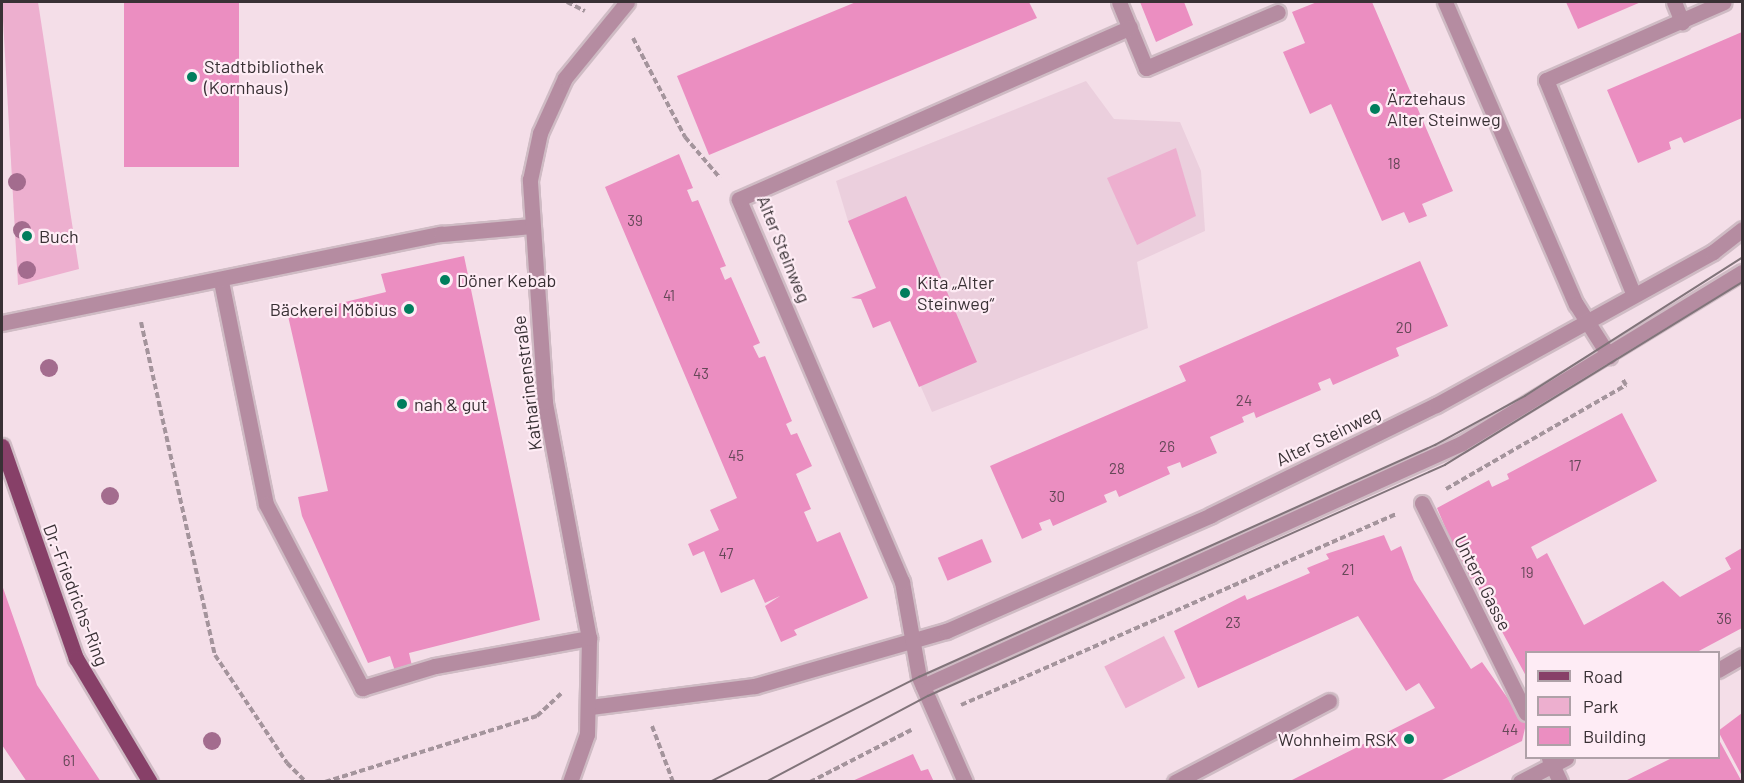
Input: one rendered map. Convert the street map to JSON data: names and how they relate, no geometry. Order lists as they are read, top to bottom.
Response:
{
  "streets": {
    "main road": ["Dr.-Friedrichs-Ring"],
    "street": ["Alter Steinweg", "Katharinenstraße", "Untere Gasse"]
  },
  "crossings": [
    ["Alter Steinweg", "Katharinenstraße"]
  ],
  "places": [
    "Stadtbibliothek (Kornhaus)",
    "Ärztehaus Alter Steinweg",
    "Buch",
    "Döner Kebab",
    "Kita „Alter Steinweg“",
    "Bäckerei Möbius",
    "nah & gut",
    "Wohnheim RSK"
  ],
  "house_numbers": [
    "18",
    "39",
    "41",
    "20",
    "43",
    "24",
    "26",
    "45",
    "17",
    "28",
    "30",
    "47",
    "21",
    "19",
    "36",
    "23",
    "44",
    "61"
  ],
  "legend": ["Road", "Park", "Building"]
}
